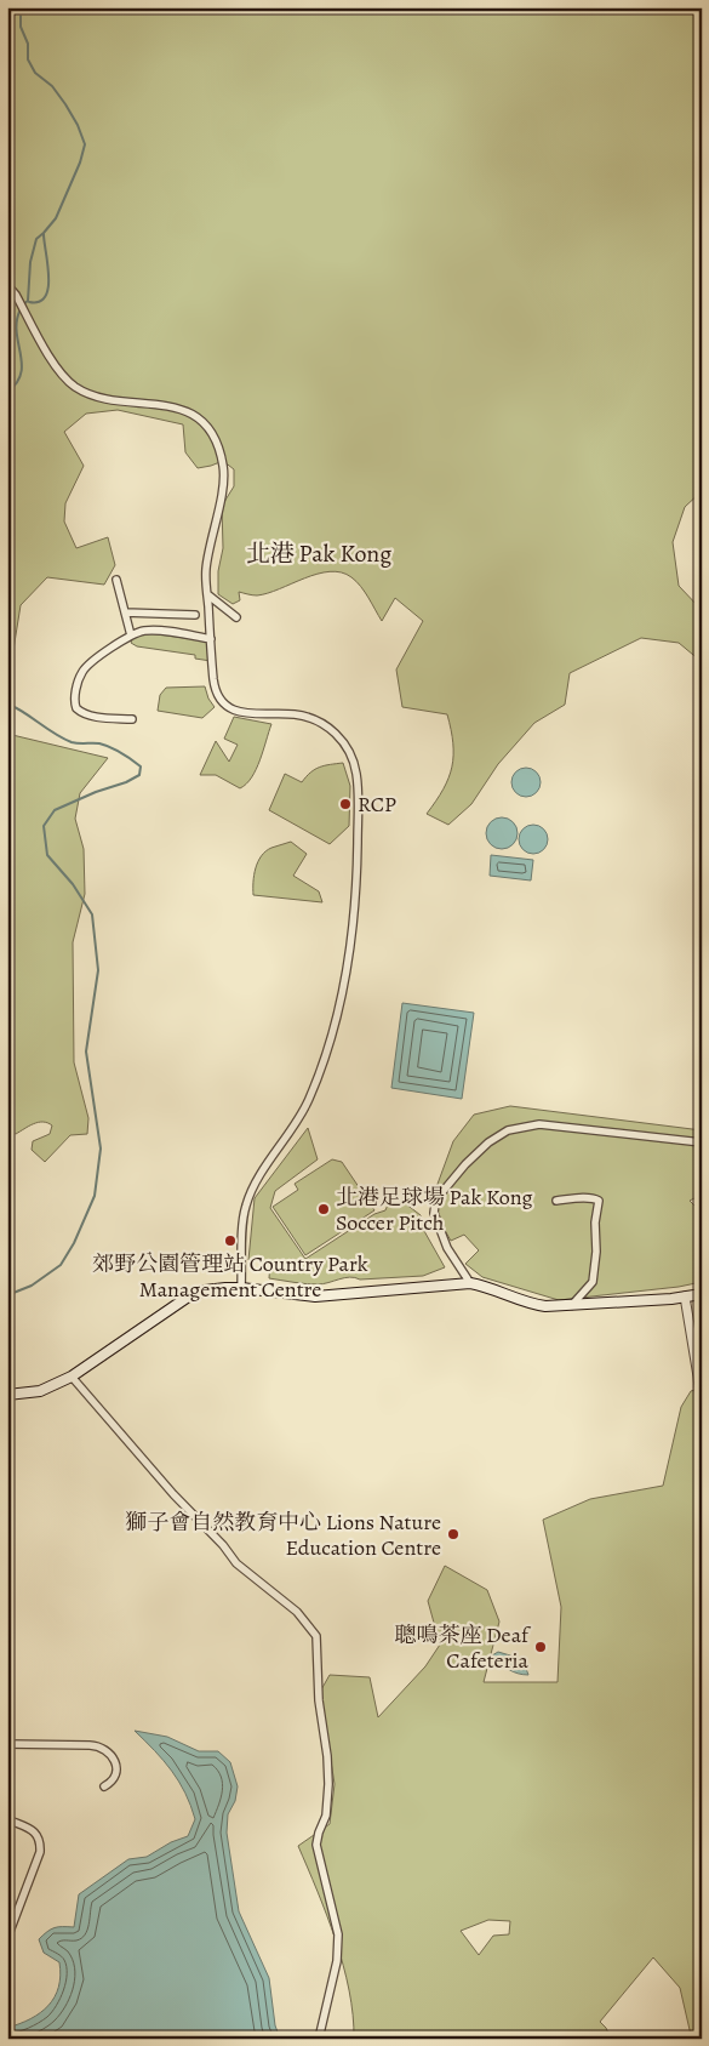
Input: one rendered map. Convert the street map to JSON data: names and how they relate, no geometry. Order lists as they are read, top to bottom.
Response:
{
  "districts": ["北港 Pak Kong"],
  "places": [
    "RCP",
    "北港足球場 Pak Kong Soccer Pitch",
    "郊野公園管理站 Country Park Management Centre",
    "獅子會自然教育中心 Lions Nature Education Centre",
    "聰鳴茶座 Deaf Cafeteria"
  ]
}
